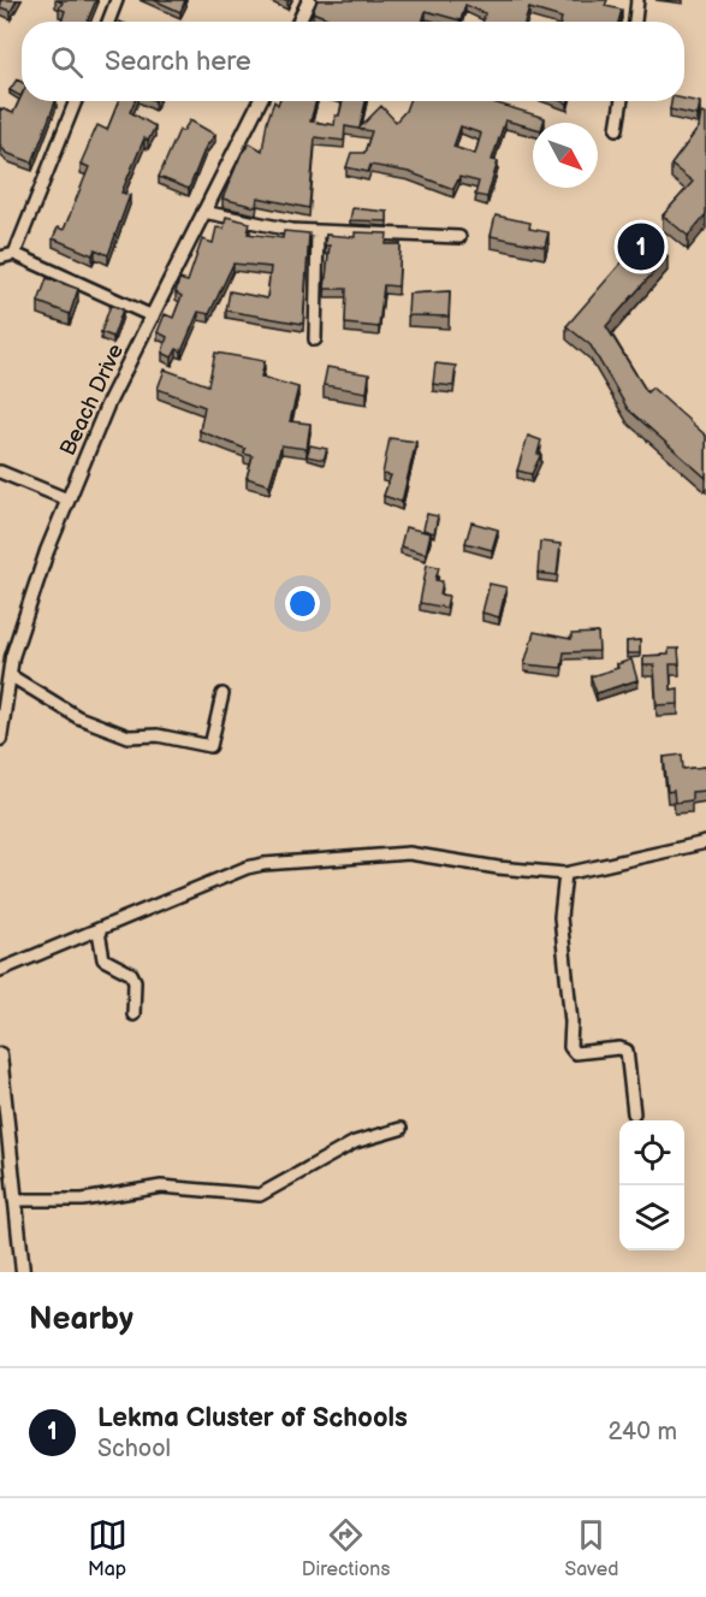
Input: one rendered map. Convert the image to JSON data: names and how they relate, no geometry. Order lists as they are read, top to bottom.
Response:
{
  "streets": {
    "street": ["Beach Drive"]
  },
  "north": "bottom right",
  "page": {
    "search": "Search here",
    "pins": "1",
    "heading": "Nearby",
    "list": [
      {
        "mark": "1",
        "name": "Lekma Cluster of Schools",
        "note": "School",
        "value": "240 m"
      }
    ],
    "nav": ["Map", "Directions", "Saved"]
  }
}
